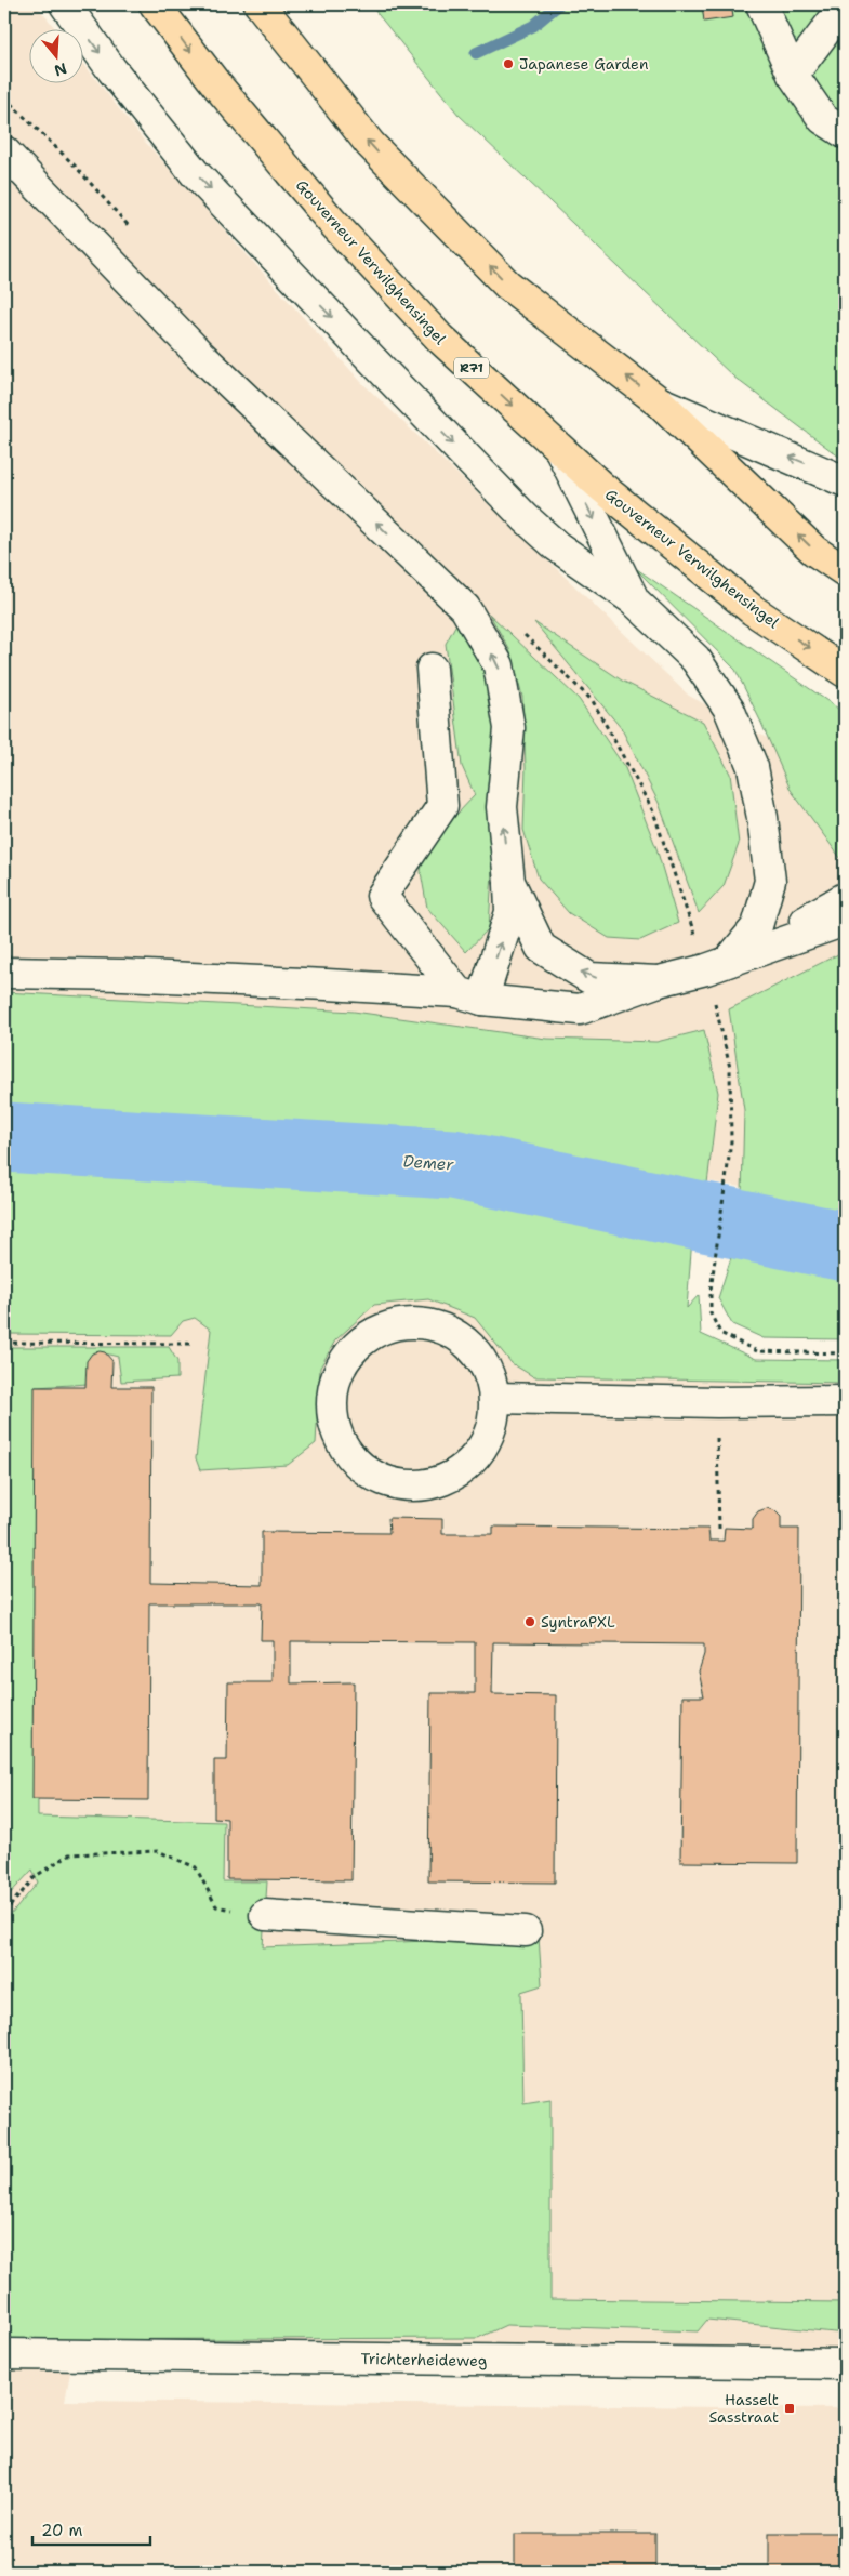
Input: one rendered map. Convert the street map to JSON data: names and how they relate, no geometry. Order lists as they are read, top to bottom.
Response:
{
  "streets": {
    "highway": ["Gouverneur Verwilghensingel", "R71"],
    "street": ["Trichterheideweg"]
  },
  "water": ["Demer"],
  "places": {
    "other": ["Japanese Garden", "SyntraPXL"],
    "transit": ["Hasselt Sasstraat"]
  },
  "scale_bar": "20 m",
  "north": "bottom"
}
